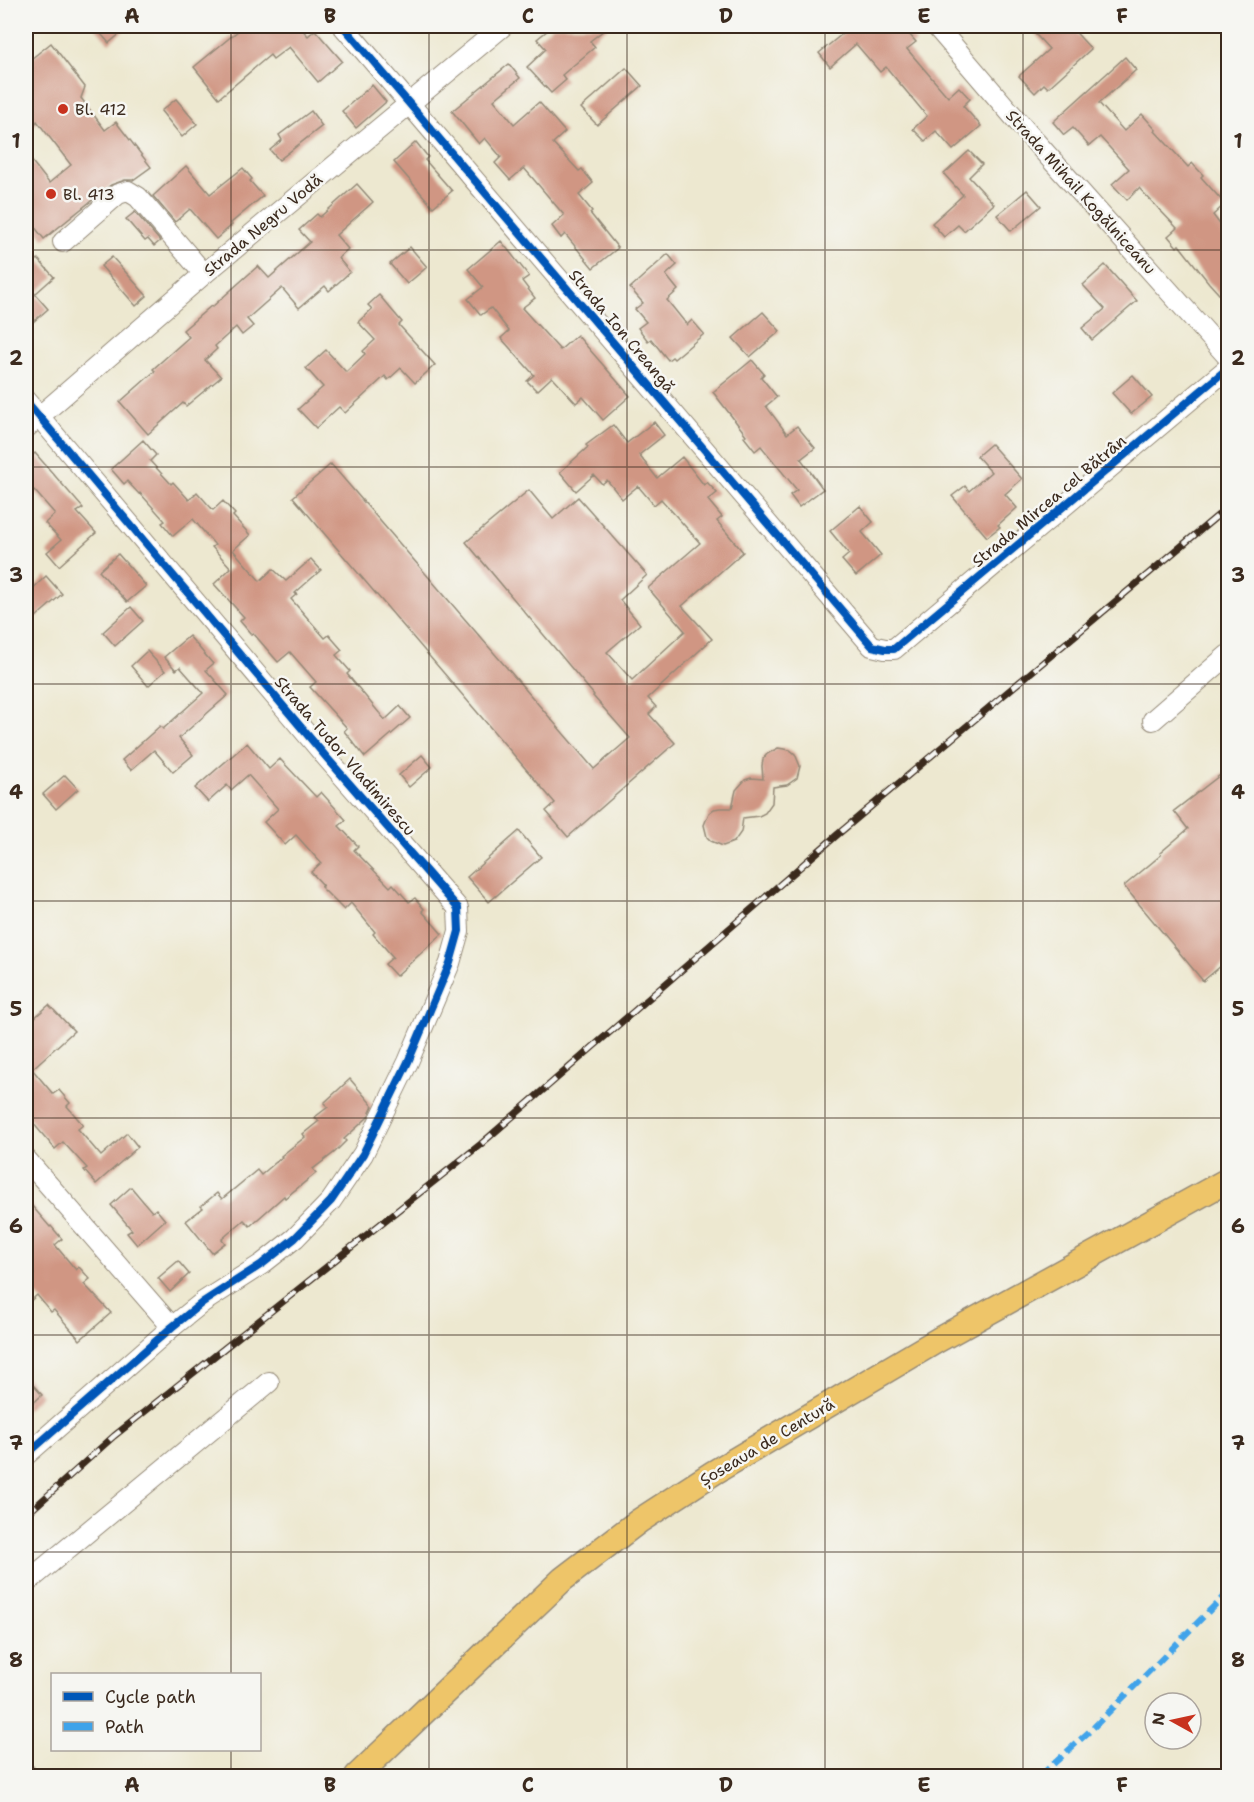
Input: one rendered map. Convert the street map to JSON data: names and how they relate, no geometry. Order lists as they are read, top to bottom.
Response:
{
  "streets": {
    "main road": ["Șoseaua de Centură"],
    "street": [
      "Strada Mihail Kogălniceanu",
      "Strada Negru Vodă",
      "Strada Ion Creangă",
      "Strada Mircea cel Bătrân",
      "Strada Tudor Vladimirescu"
    ]
  },
  "crossings": [
    ["Strada Negru Vodă", "Strada Ion Creangă"],
    ["Strada Negru Vodă", "Strada Tudor Vladimirescu"],
    ["Strada Ion Creangă", "Strada Mircea cel Bătrân"]
  ],
  "places": ["Bl. 412", "Bl. 413"],
  "legend": ["Cycle path", "Path"],
  "north": "left",
  "grid": {
    "columns": [
      "A",
      "B",
      "C",
      "D",
      "E",
      "F"
    ],
    "rows": [
      "1",
      "2",
      "3",
      "4",
      "5",
      "6",
      "7",
      "8"
    ]
  }
}
